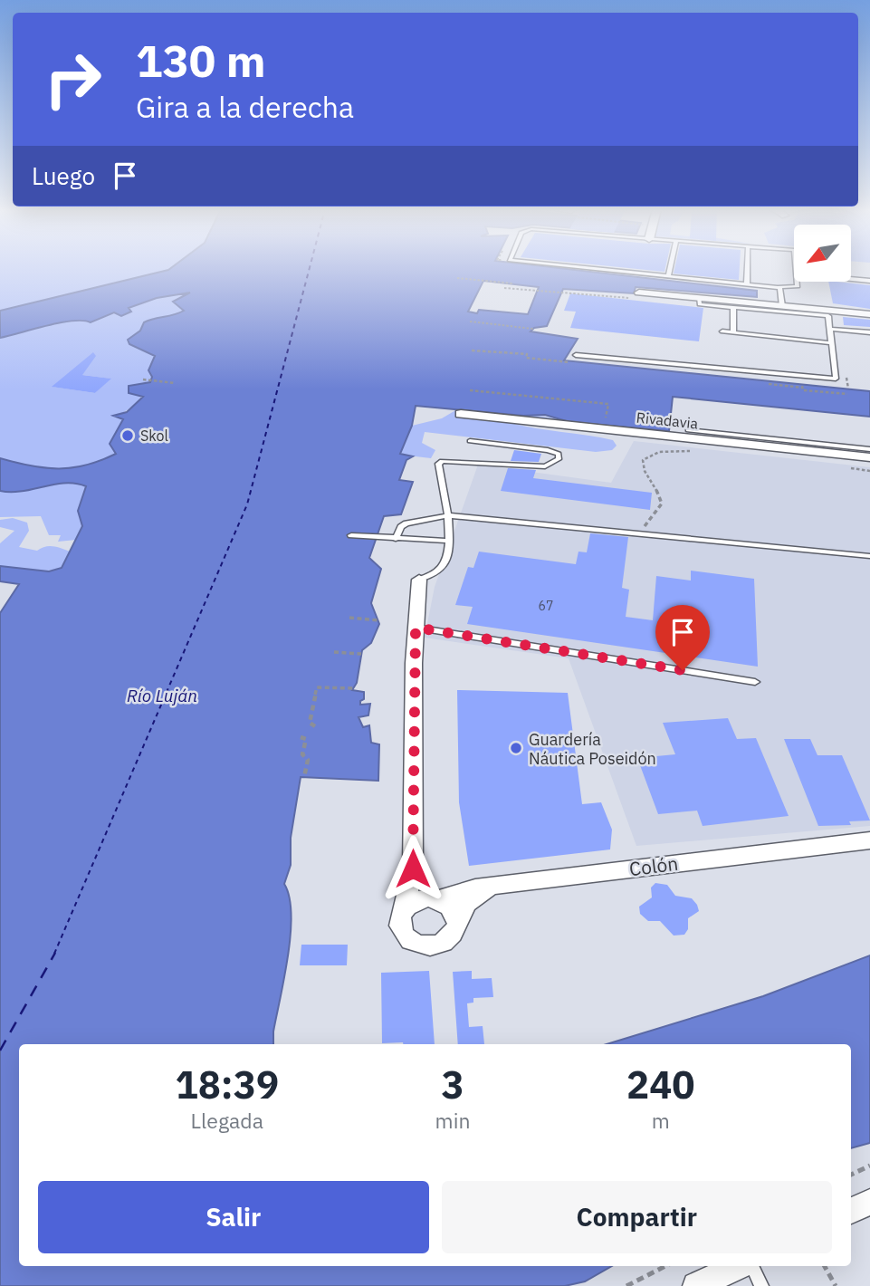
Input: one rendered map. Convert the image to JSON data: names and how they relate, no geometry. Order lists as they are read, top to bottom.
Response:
{
  "streets": {
    "street": ["Rivadavia", "Colón"]
  },
  "water": ["Río Luján"],
  "places": ["Skol", "Guardería Náutica Poseidón"],
  "house_numbers": ["67"],
  "north": "bottom left",
  "page": {
    "turn": ["130 m", "Gira a la derecha"],
    "then": "Luego",
    "eta": [
      "18:39",
      "Llegada",
      "3",
      "min",
      "240",
      "m"
    ],
    "buttons": ["Salir", "Compartir"]
  }
}
